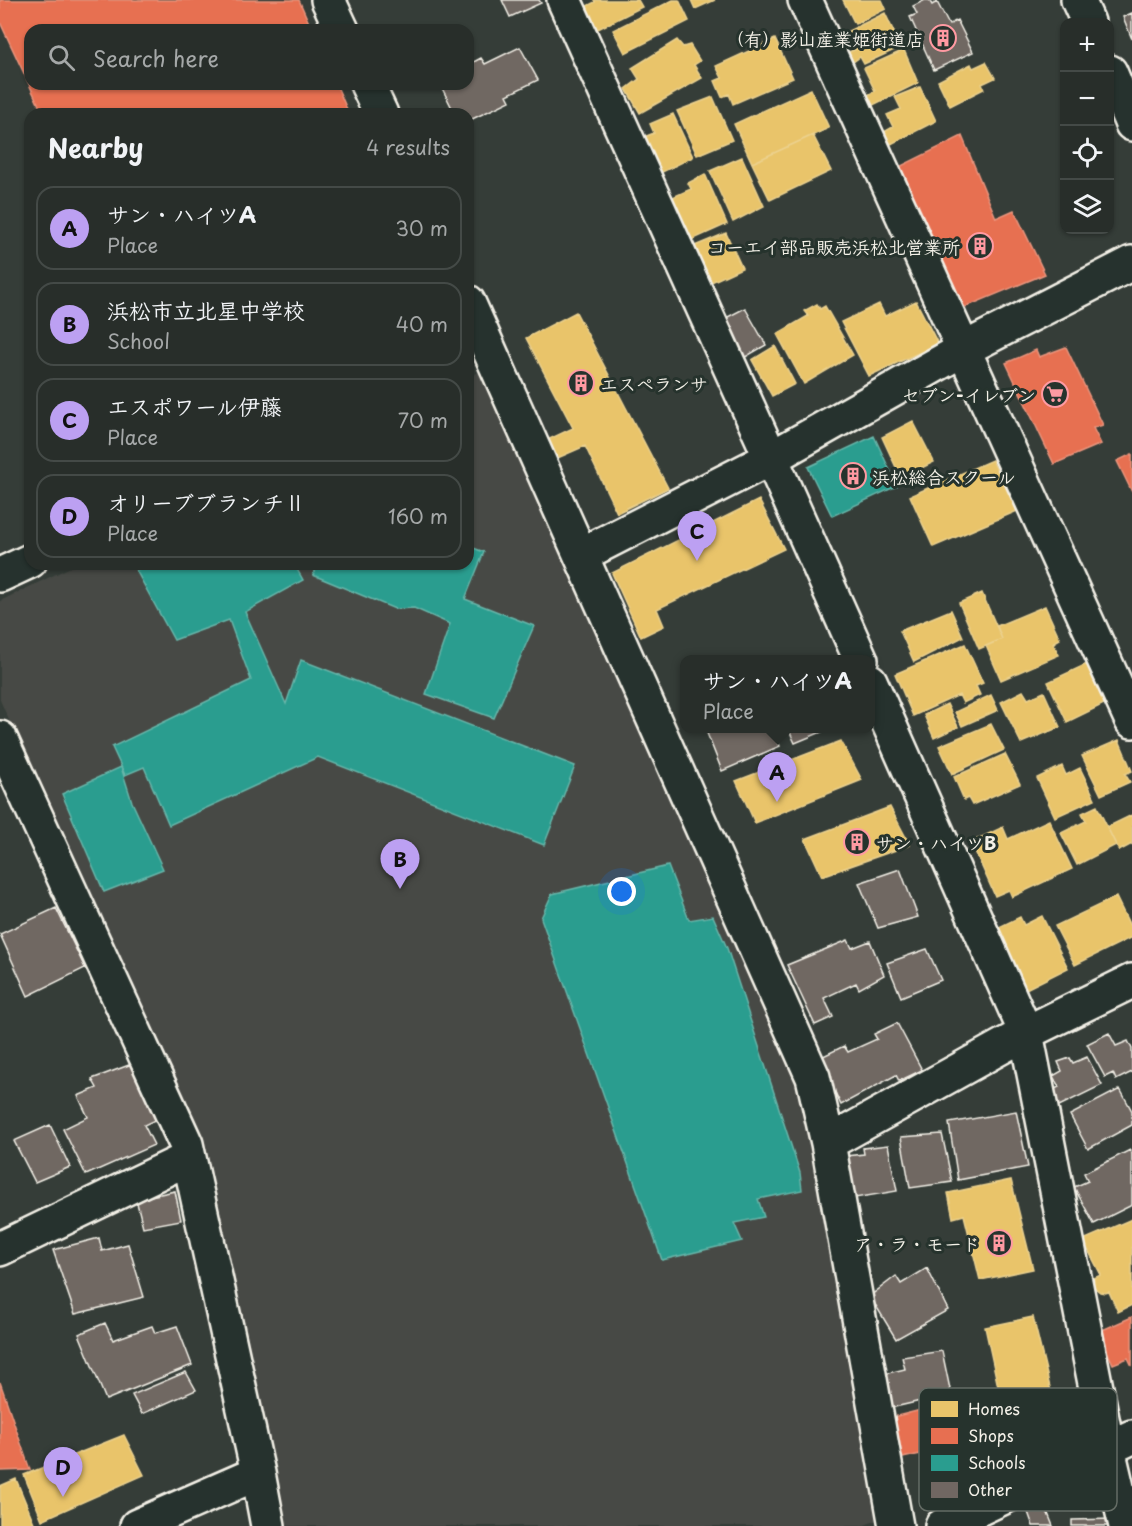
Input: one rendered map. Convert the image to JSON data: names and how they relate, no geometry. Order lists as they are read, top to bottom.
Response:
{
  "places": {
    "building": [
      "（有）影山産業姫街道店",
      "コーエイ部品販売浜松北営業所",
      "エスペランサ",
      "浜松総合スクール",
      "サン・ハイツB",
      "ア・ラ・モード"
    ],
    "supermarket": ["セブン-イレブン"]
  },
  "legend": [
    "Homes",
    "Shops",
    "Schools",
    "Other"
  ],
  "page": {
    "map_buttons": ["+", "−"],
    "search": "Search here",
    "heading": ["Nearby", "4 results"],
    "list": [
      {
        "mark": "A",
        "name": "サン・ハイツA",
        "note": "Place",
        "value": "30 m"
      },
      {
        "mark": "B",
        "name": "浜松市立北星中学校",
        "note": "School",
        "value": "40 m"
      },
      {
        "mark": "C",
        "name": "エスポワール伊藤",
        "note": "Place",
        "value": "70 m"
      },
      {
        "mark": "D",
        "name": "オリーブブランチⅡ",
        "note": "Place",
        "value": "160 m"
      }
    ],
    "pins": [
      "C",
      "A",
      "B",
      "D"
    ],
    "popup": ["サン・ハイツA", "Place"]
  }
}
